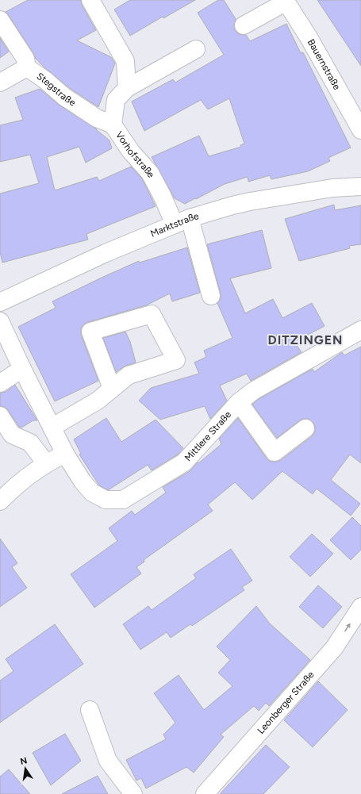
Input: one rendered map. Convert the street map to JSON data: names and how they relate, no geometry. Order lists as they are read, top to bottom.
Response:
{
  "streets": {
    "street": [
      "Bauernstraße",
      "Stegstraße",
      "Vorhofstraße",
      "Marktstraße",
      "Mittlere Straße",
      "Leonberger Straße"
    ]
  },
  "crossings": [
    ["Stegstraße", "Vorhofstraße"],
    ["Vorhofstraße", "Marktstraße"]
  ],
  "one_way": ["Leonberger Straße"],
  "districts": ["DITZINGEN"],
  "north": "top"
}
